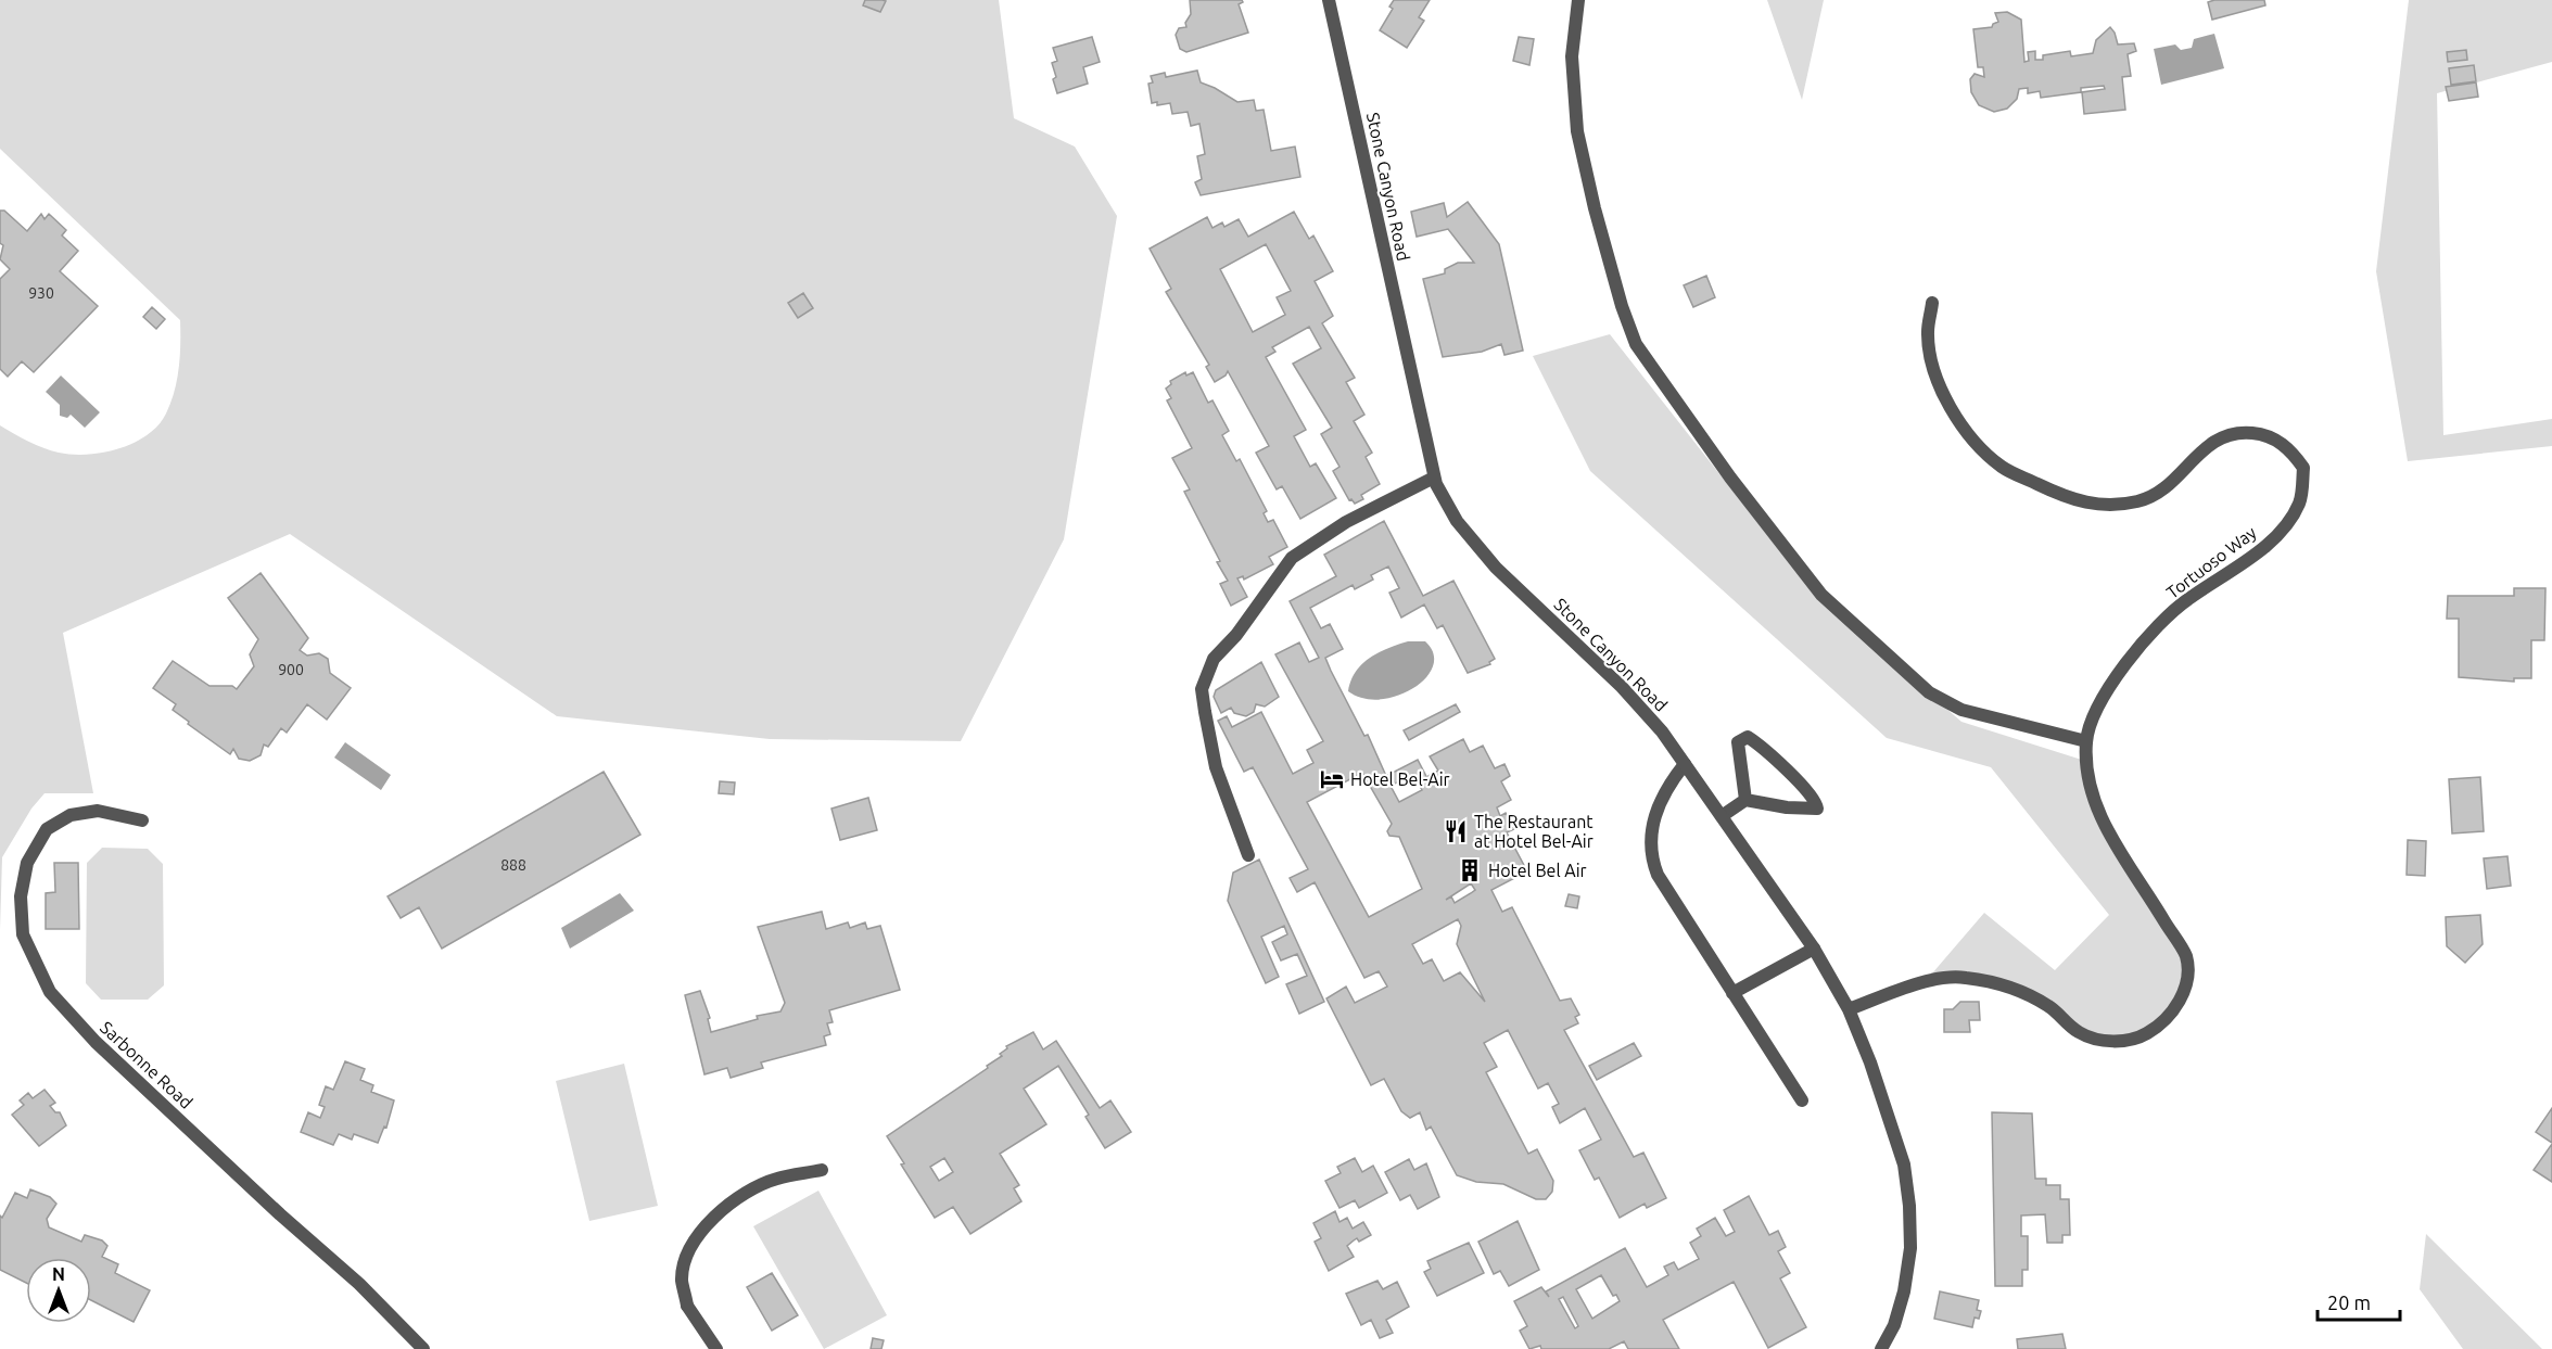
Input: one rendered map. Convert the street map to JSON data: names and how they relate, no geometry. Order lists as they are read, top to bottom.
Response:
{
  "streets": {
    "street": ["Stone Canyon Road", "Tortuoso Way", "Sarbonne Road"]
  },
  "crossings": [
    ["Stone Canyon Road", "Tortuoso Way"]
  ],
  "places": {
    "hotel": ["Hotel Bel-Air"],
    "restaurant": ["The Restaurant at Hotel Bel-Air"],
    "building": ["Hotel Bel Air"]
  },
  "house_numbers": ["930", "900", "888"],
  "scale_bar": "20 m",
  "north": "top"
}
